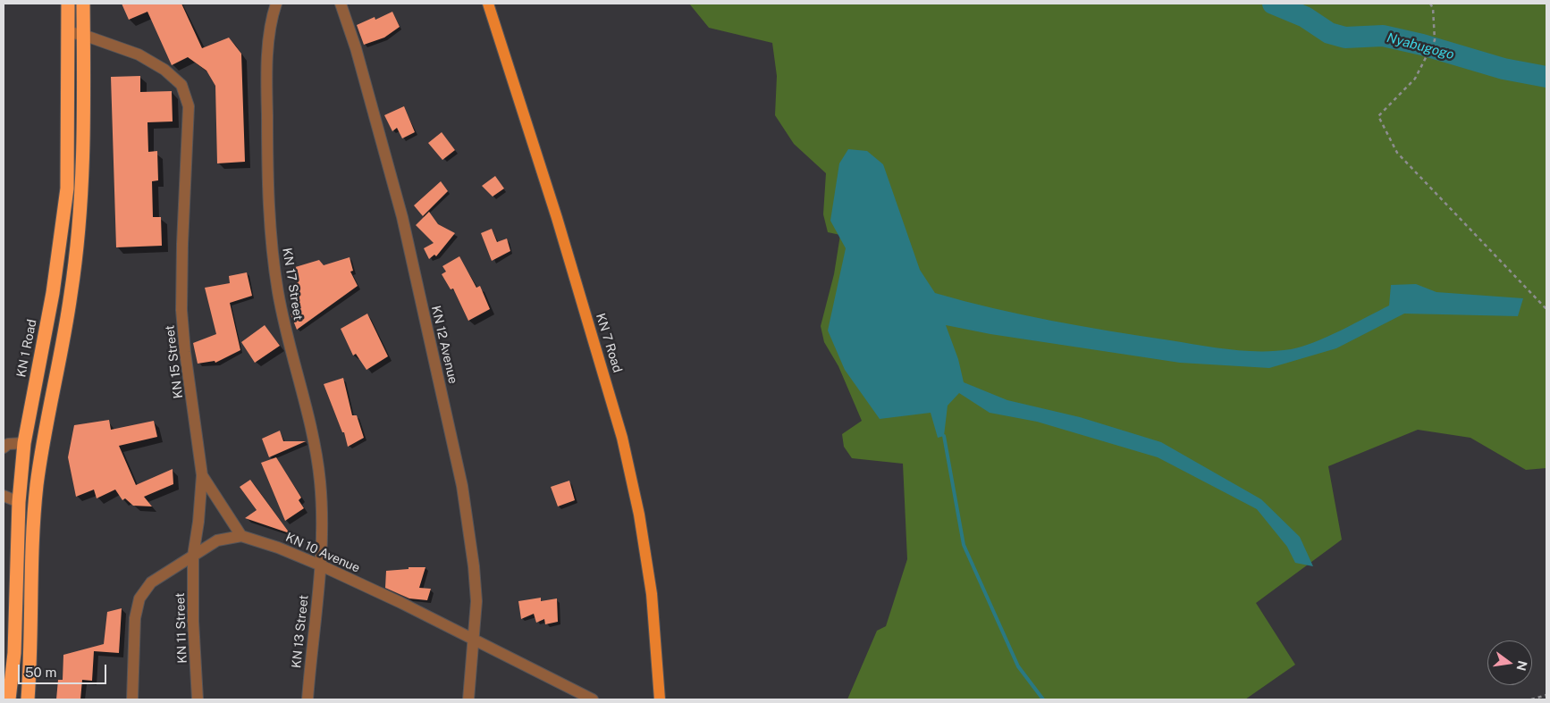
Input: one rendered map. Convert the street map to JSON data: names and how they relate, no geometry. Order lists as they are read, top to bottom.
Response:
{
  "streets": {
    "highway": ["KN 1 Road"],
    "main road": ["KN 7 Road"],
    "street": [
      "KN 17 Street",
      "KN 12 Avenue",
      "KN 15 Street",
      "KN 10 Avenue",
      "KN 11 Street",
      "KN 13 Street"
    ]
  },
  "crossings": [
    ["KN 17 Street", "KN 10 Avenue"],
    ["KN 17 Street", "KN 13 Street"],
    ["KN 12 Avenue", "KN 10 Avenue"],
    ["KN 1 Road", "KN 15 Street"],
    ["KN 15 Street", "KN 10 Avenue"],
    ["KN 15 Street", "KN 11 Street"],
    ["KN 10 Avenue", "KN 11 Street"],
    ["KN 10 Avenue", "KN 13 Street"]
  ],
  "water": ["Nyabugogo"],
  "scale_bar": "50 m",
  "north": "right"
}
